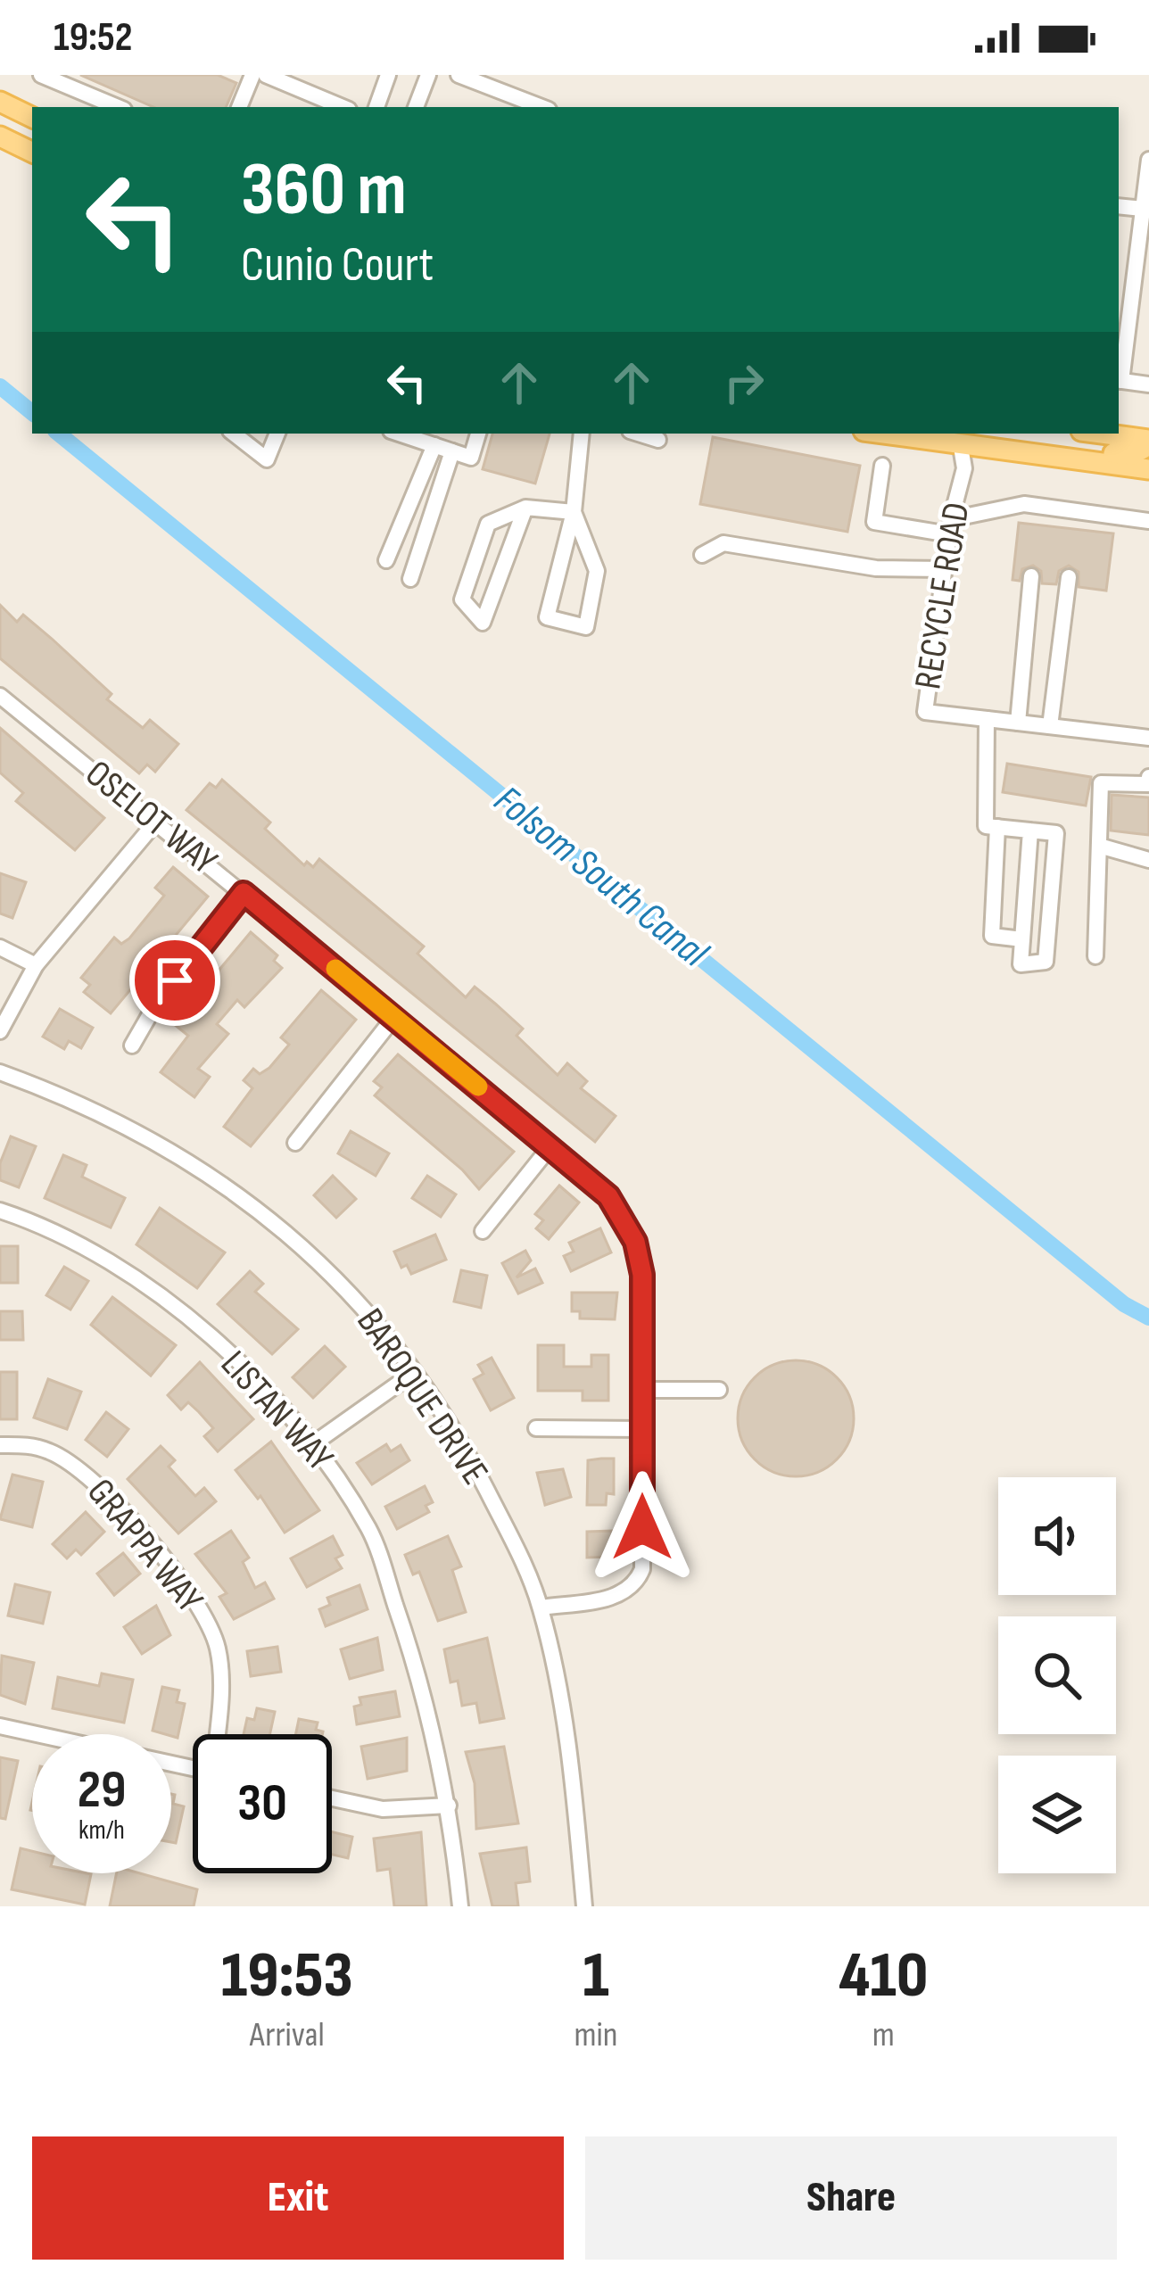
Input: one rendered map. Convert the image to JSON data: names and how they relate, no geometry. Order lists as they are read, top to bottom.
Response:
{
  "streets": {
    "street": [
      "RECYCLE ROAD",
      "OSELOT WAY",
      "BAROQUE DRIVE",
      "LISTAN WAY",
      "GRAPPA WAY"
    ]
  },
  "crossings": [
    ["OSELOT WAY", "BAROQUE DRIVE"]
  ],
  "water": ["Folsom South Canal"],
  "page": {
    "status": "19:52",
    "turn": ["360 m", "Cunio Court"],
    "speed": "29 km/h",
    "limit": "30",
    "eta": [
      "19:53",
      "Arrival",
      "1",
      "min",
      "410",
      "m"
    ],
    "buttons": ["Exit", "Share"]
  }
}
